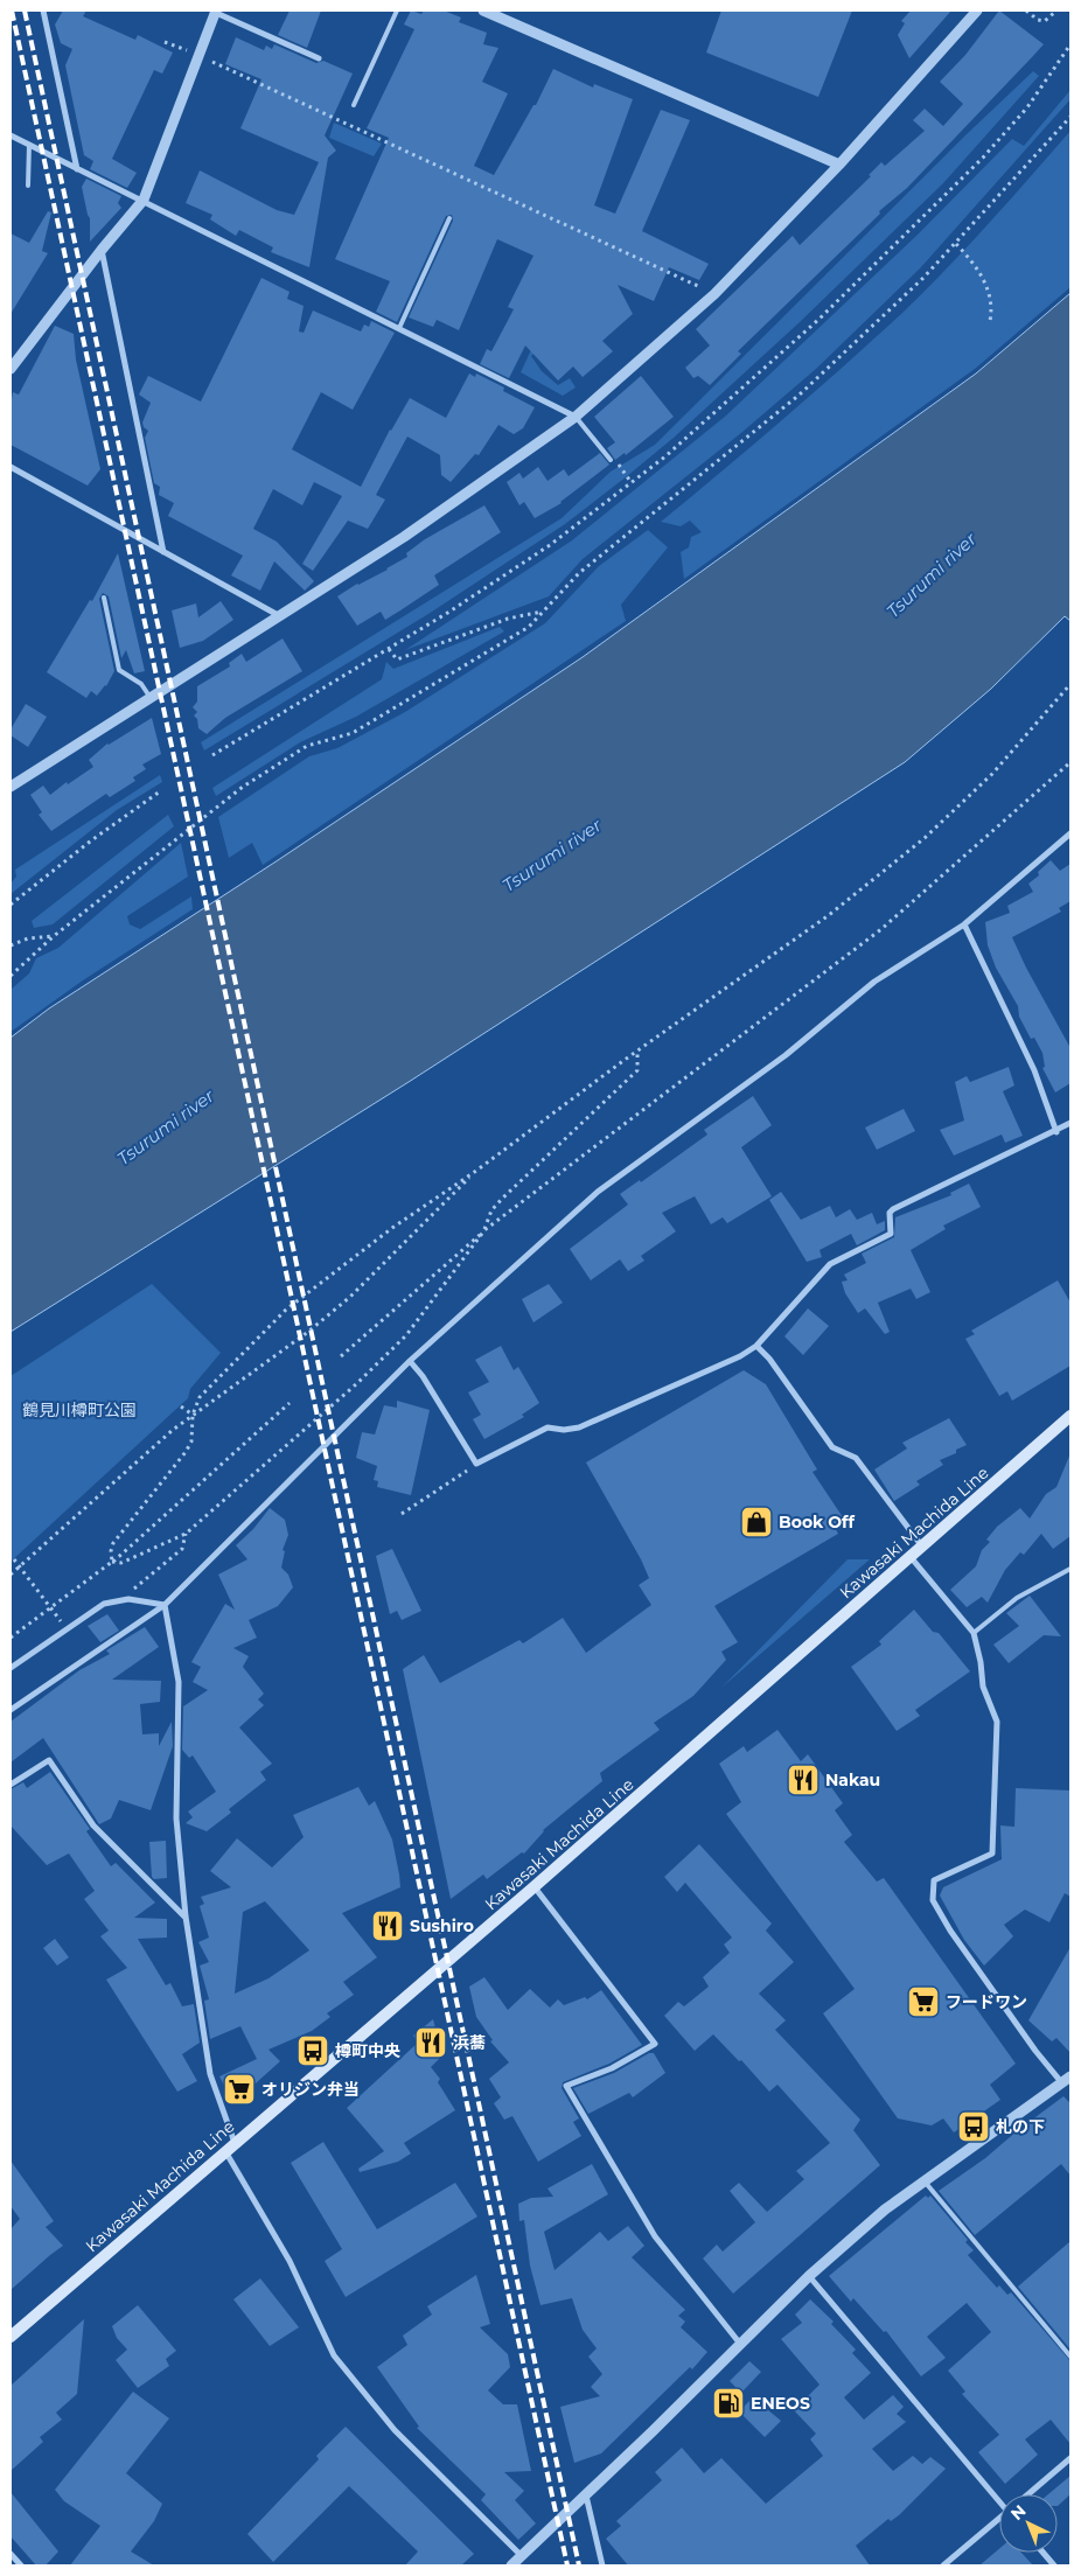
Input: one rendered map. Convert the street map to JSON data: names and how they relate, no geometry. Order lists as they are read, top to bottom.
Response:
{
  "streets": {
    "main road": ["Kawasaki Machida Line"]
  },
  "water": ["Tsurumi river"],
  "parks": ["鶴見川樽町公園"],
  "places": {
    "shop": ["Book Off"],
    "restaurant": ["Nakau", "Sushiro", "浜蕎"],
    "supermarket": ["フードワン", "オリジン弁当"],
    "bus stop": ["樽町中央", "札の下"],
    "fuel station": ["ENEOS"]
  },
  "north": "top left"
}
